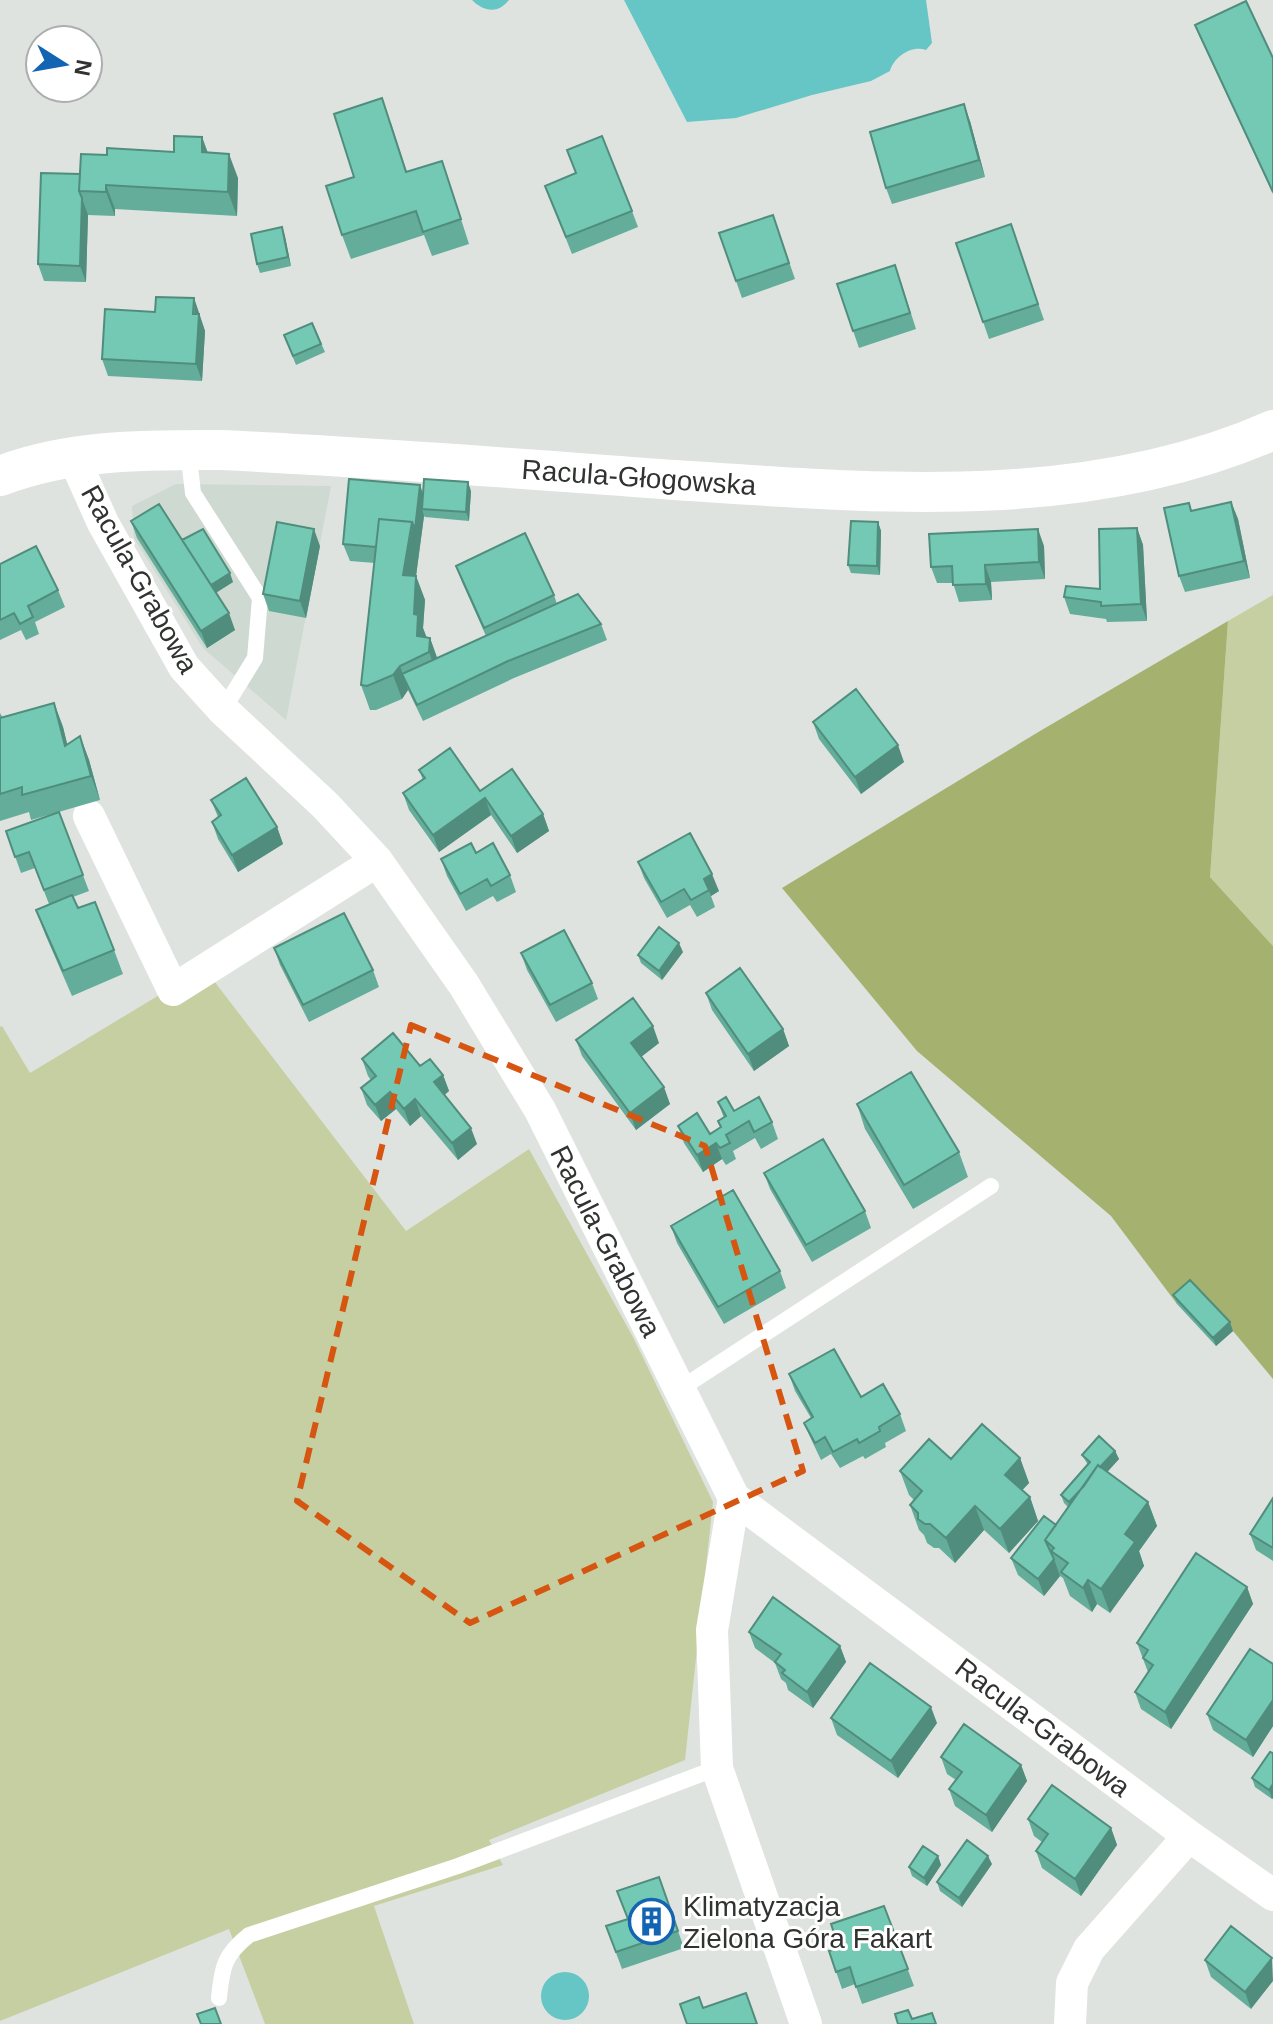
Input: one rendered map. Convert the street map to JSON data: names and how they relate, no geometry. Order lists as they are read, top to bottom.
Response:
{
  "streets": {
    "street": ["Racula-Głogowska", "Racula-Grabowa"]
  },
  "crossings": [
    ["Racula-Głogowska", "Racula-Grabowa"]
  ],
  "places": {
    "building": ["Klimatyzacja Zielona Góra Fakart"]
  },
  "north": "right"
}
